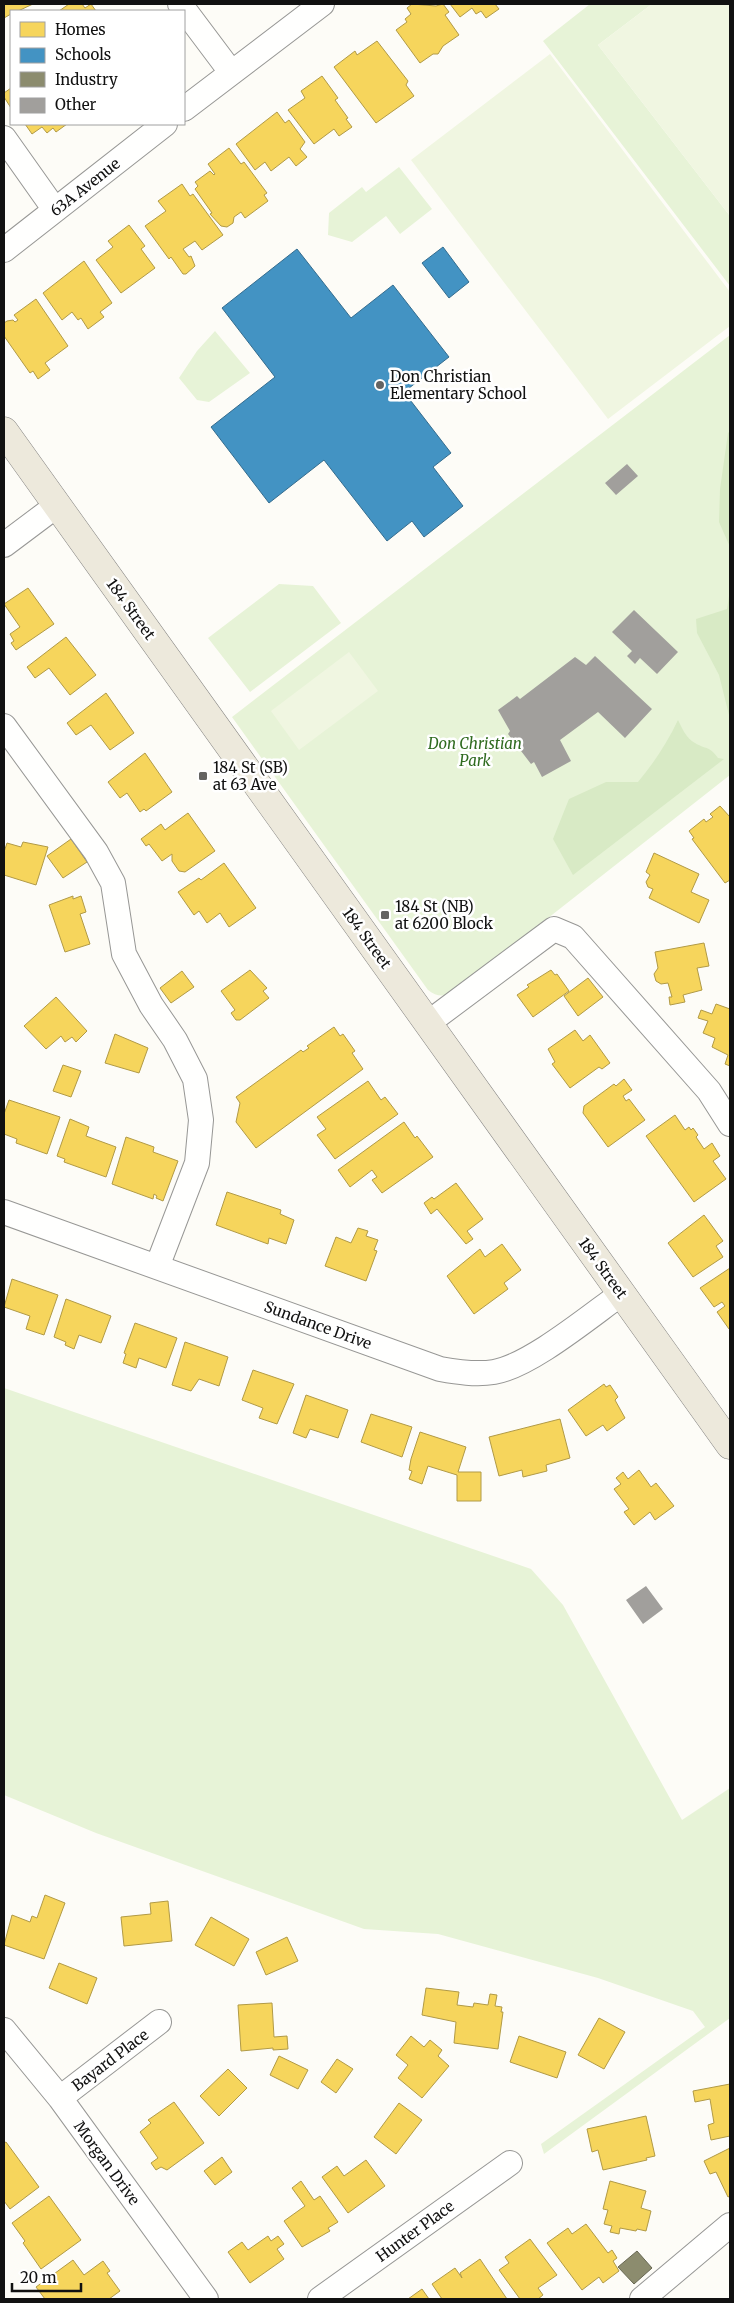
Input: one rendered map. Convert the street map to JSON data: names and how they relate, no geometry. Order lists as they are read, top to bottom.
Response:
{
  "streets": {
    "main road": ["184 Street"],
    "street": [
      "63A Avenue",
      "Sundance Drive",
      "Bayard Place",
      "Morgan Drive",
      "Hunter Place"
    ]
  },
  "crossings": [
    ["184 Street", "Sundance Drive"],
    ["Bayard Place", "Morgan Drive"]
  ],
  "parks": ["Don Christian Park"],
  "places": {
    "other": ["Don Christian Elementary School"],
    "transit": ["184 St (SB) at 63 Ave", "184 St (NB) at 6200 Block"]
  },
  "legend": [
    "Homes",
    "Schools",
    "Industry",
    "Other"
  ],
  "scale_bar": "20 m"
}
